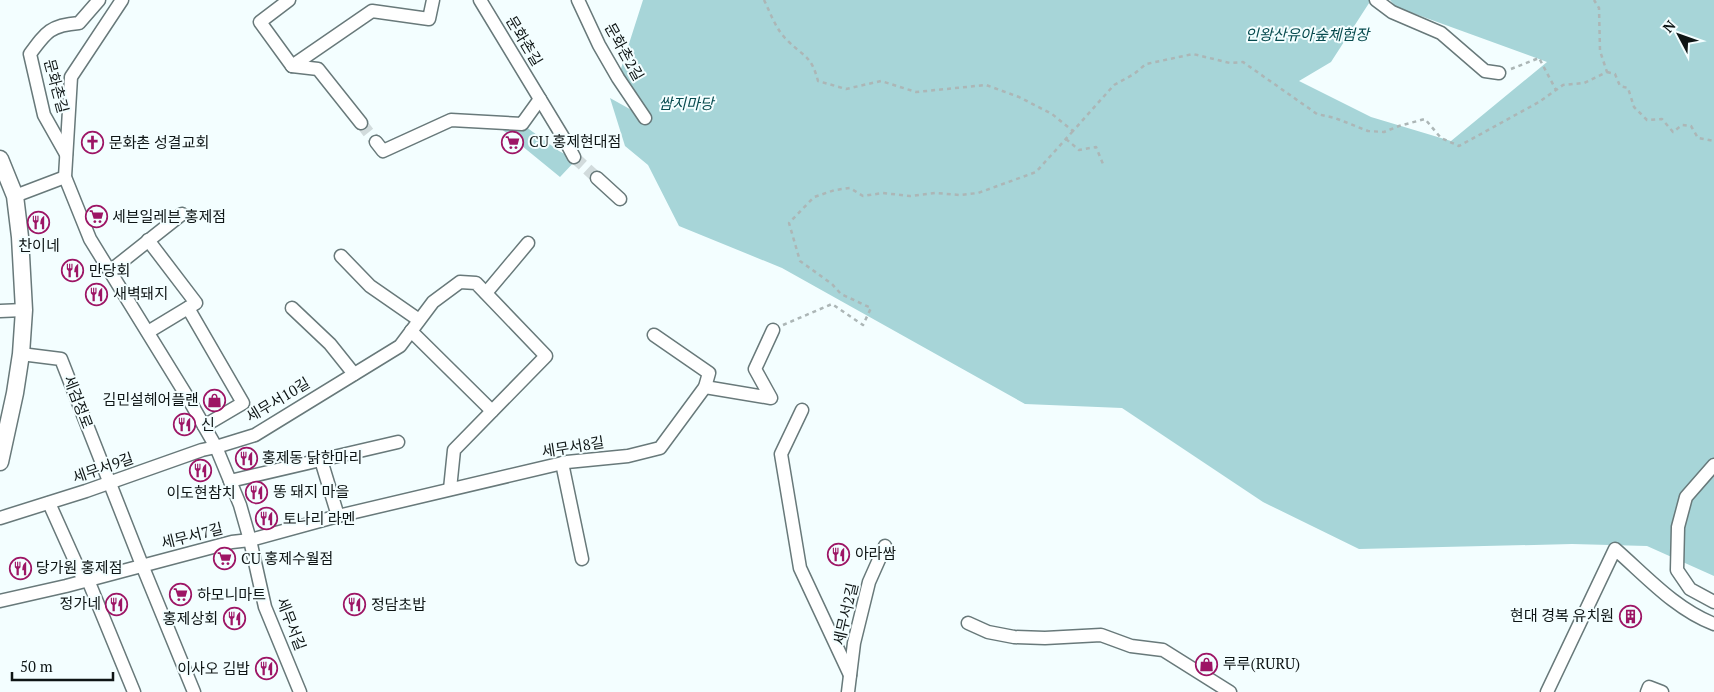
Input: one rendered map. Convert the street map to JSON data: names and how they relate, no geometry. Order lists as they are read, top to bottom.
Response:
{
  "streets": {
    "street": [
      "문화촌길",
      "문화촌2길",
      "세무서10길",
      "세검정로",
      "세무서8길",
      "세무서9길",
      "세무서7길",
      "세무서2길",
      "세무서길"
    ]
  },
  "crossings": [
    ["문화촌길", "세무서길"],
    ["세무서10길", "세무서8길"],
    ["세무서10길", "세무서9길"],
    ["세무서10길", "세무서길"],
    ["세검정로", "세무서9길"],
    ["세무서8길", "세무서7길"],
    ["세무서8길", "세무서길"],
    ["세무서9길", "세무서길"],
    ["세무서7길", "세무서길"]
  ],
  "parks": ["인왕산유아숲체험장", "쌈지마당"],
  "places": {
    "supermarket": [
      "CU 홍제현대점",
      "세븐일레븐 홍제점",
      "CU 홍제수월점",
      "하모니마트"
    ],
    "church": ["문화촌 성결교회"],
    "restaurant": [
      "찬이네",
      "만당회",
      "새벽돼지",
      "신",
      "홍제동 닭한마리",
      "이도현참치",
      "똥 돼지 마을",
      "토나리 라멘",
      "아라쌈",
      "당가원 홍제점",
      "정가네",
      "정담초밥",
      "홍제상회",
      "이사오 김밥"
    ],
    "shop": ["김민설헤어플랜", "루루(RURU)"],
    "building": ["현대 경복 유치원"]
  },
  "scale_bar": "50 m",
  "north": "top left"
}
